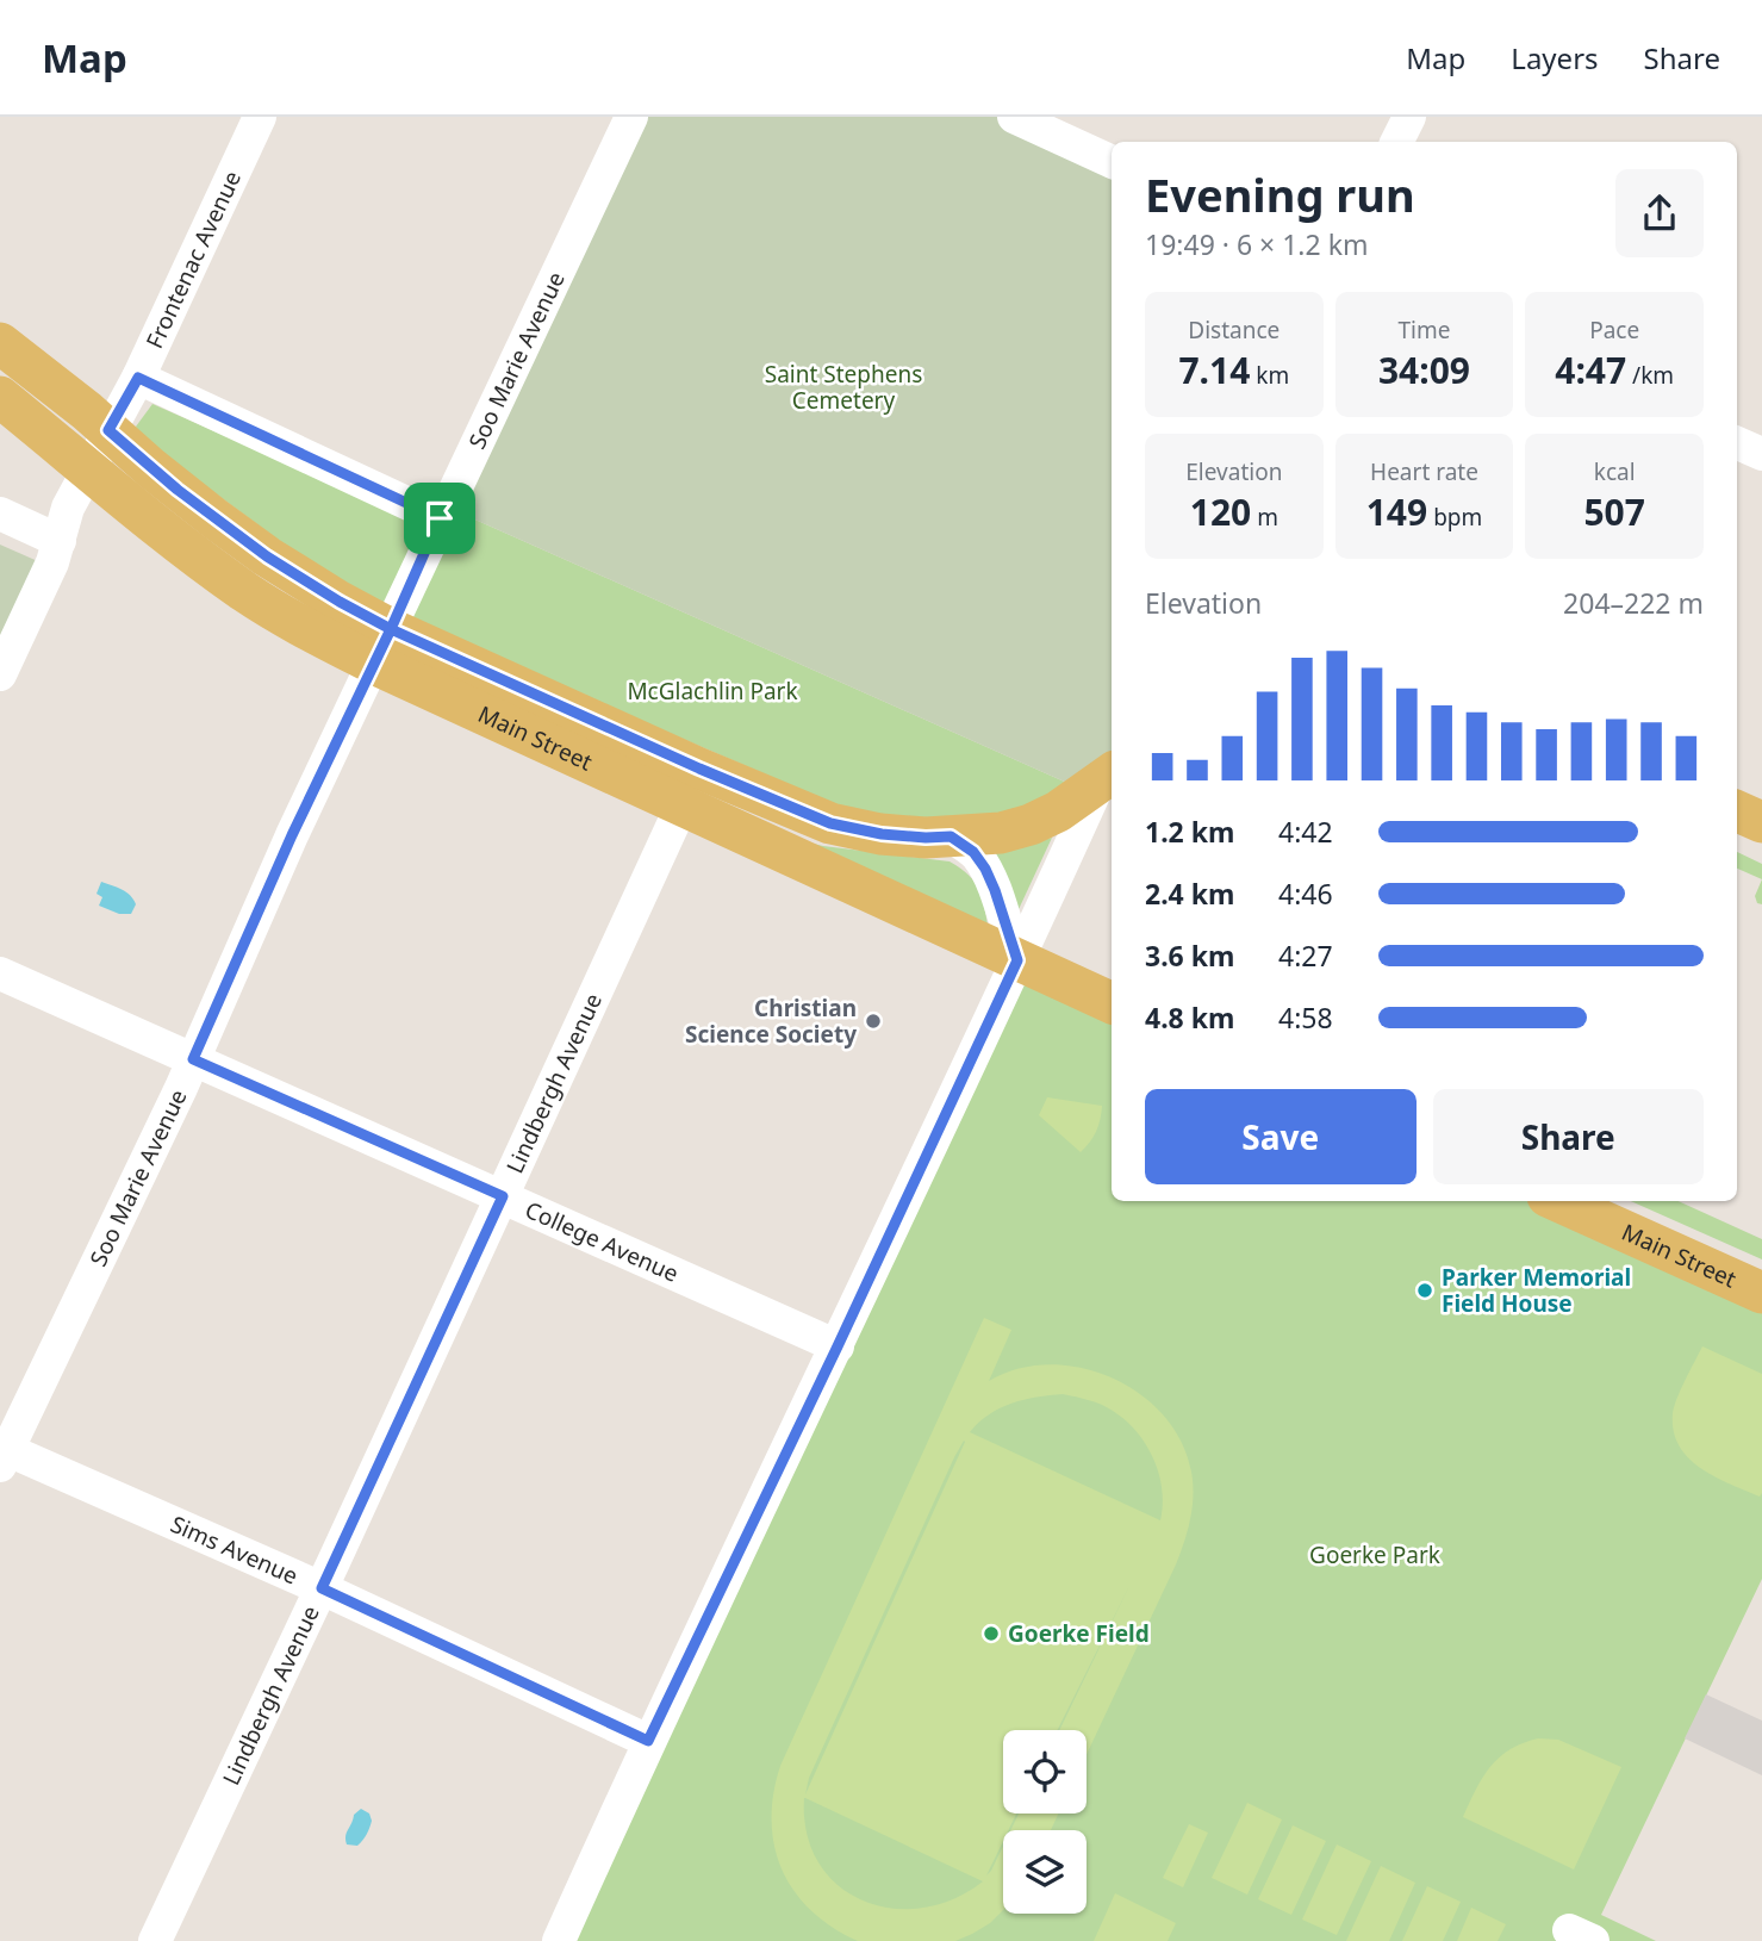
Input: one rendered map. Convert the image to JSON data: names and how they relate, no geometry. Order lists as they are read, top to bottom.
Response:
{
  "streets": {
    "main road": ["Main Street"],
    "street": [
      "Frontenac Avenue",
      "Soo Marie Avenue",
      "Lindbergh Avenue",
      "College Avenue",
      "Sims Avenue"
    ]
  },
  "crossings": [
    ["Soo Marie Avenue", "College Avenue"],
    ["Soo Marie Avenue", "Sims Avenue"],
    ["Lindbergh Avenue", "College Avenue"],
    ["Lindbergh Avenue", "Sims Avenue"]
  ],
  "parks": ["Saint Stephens Cemetery", "McGlachlin Park", "Goerke Park"],
  "places": ["Christian Science Society", "Parker Memorial Field House", "Goerke Field"],
  "page": {
    "header": "Map",
    "nav": ["Map", "Layers", "Share"],
    "heading": ["Evening run", "19:49 · 6 × 1.2 km"],
    "stats": [
      ["Distance", "7.14 km"],
      ["Time", "34:09"],
      ["Pace", "4:47 /km"],
      ["Elevation", "120 m"],
      ["Heart rate", "149 bpm"],
      ["kcal", "507"]
    ],
    "chart": ["Elevation", "204–222 m"],
    "list": [
      {
        "name": "1.2 km",
        "note": "4:42"
      },
      {
        "name": "2.4 km",
        "note": "4:46"
      },
      {
        "name": "3.6 km",
        "note": "4:27"
      },
      {
        "name": "4.8 km",
        "note": "4:58"
      }
    ],
    "buttons": ["Save", "Share"]
  }
}
